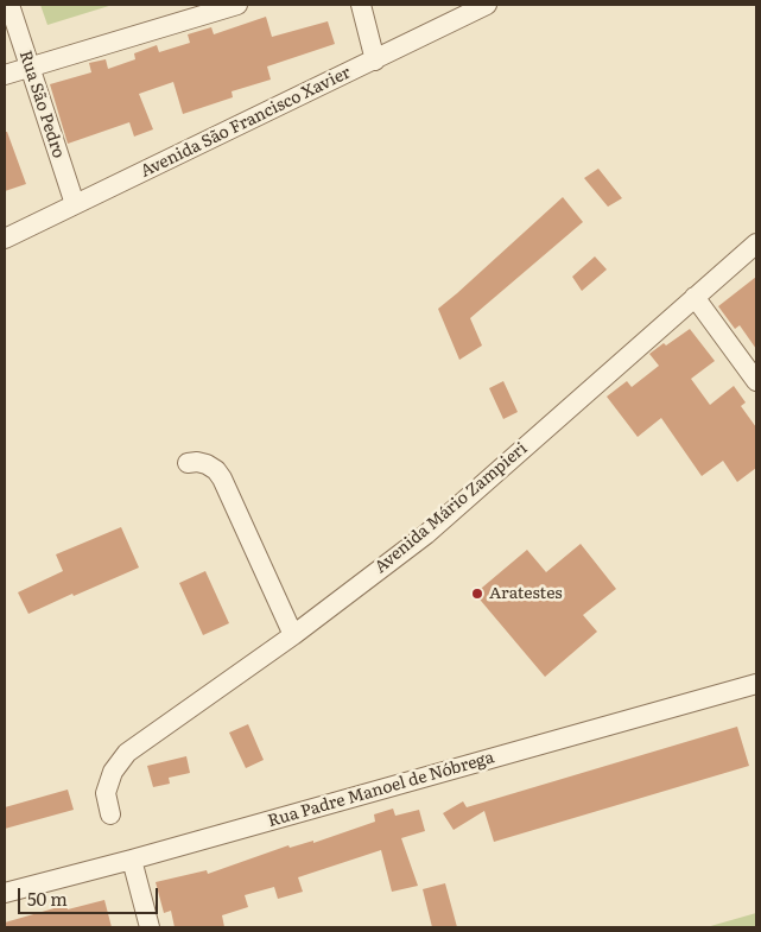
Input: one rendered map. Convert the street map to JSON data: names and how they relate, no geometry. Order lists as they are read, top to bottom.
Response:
{
  "streets": {
    "street": [
      "Rua São Pedro",
      "Avenida São Francisco Xavier",
      "Avenida Mário Zampieri",
      "Rua Padre Manoel de Nóbrega"
    ]
  },
  "crossings": [
    ["Rua São Pedro", "Avenida São Francisco Xavier"]
  ],
  "places": ["Aratestes"],
  "scale_bar": "50 m"
}
